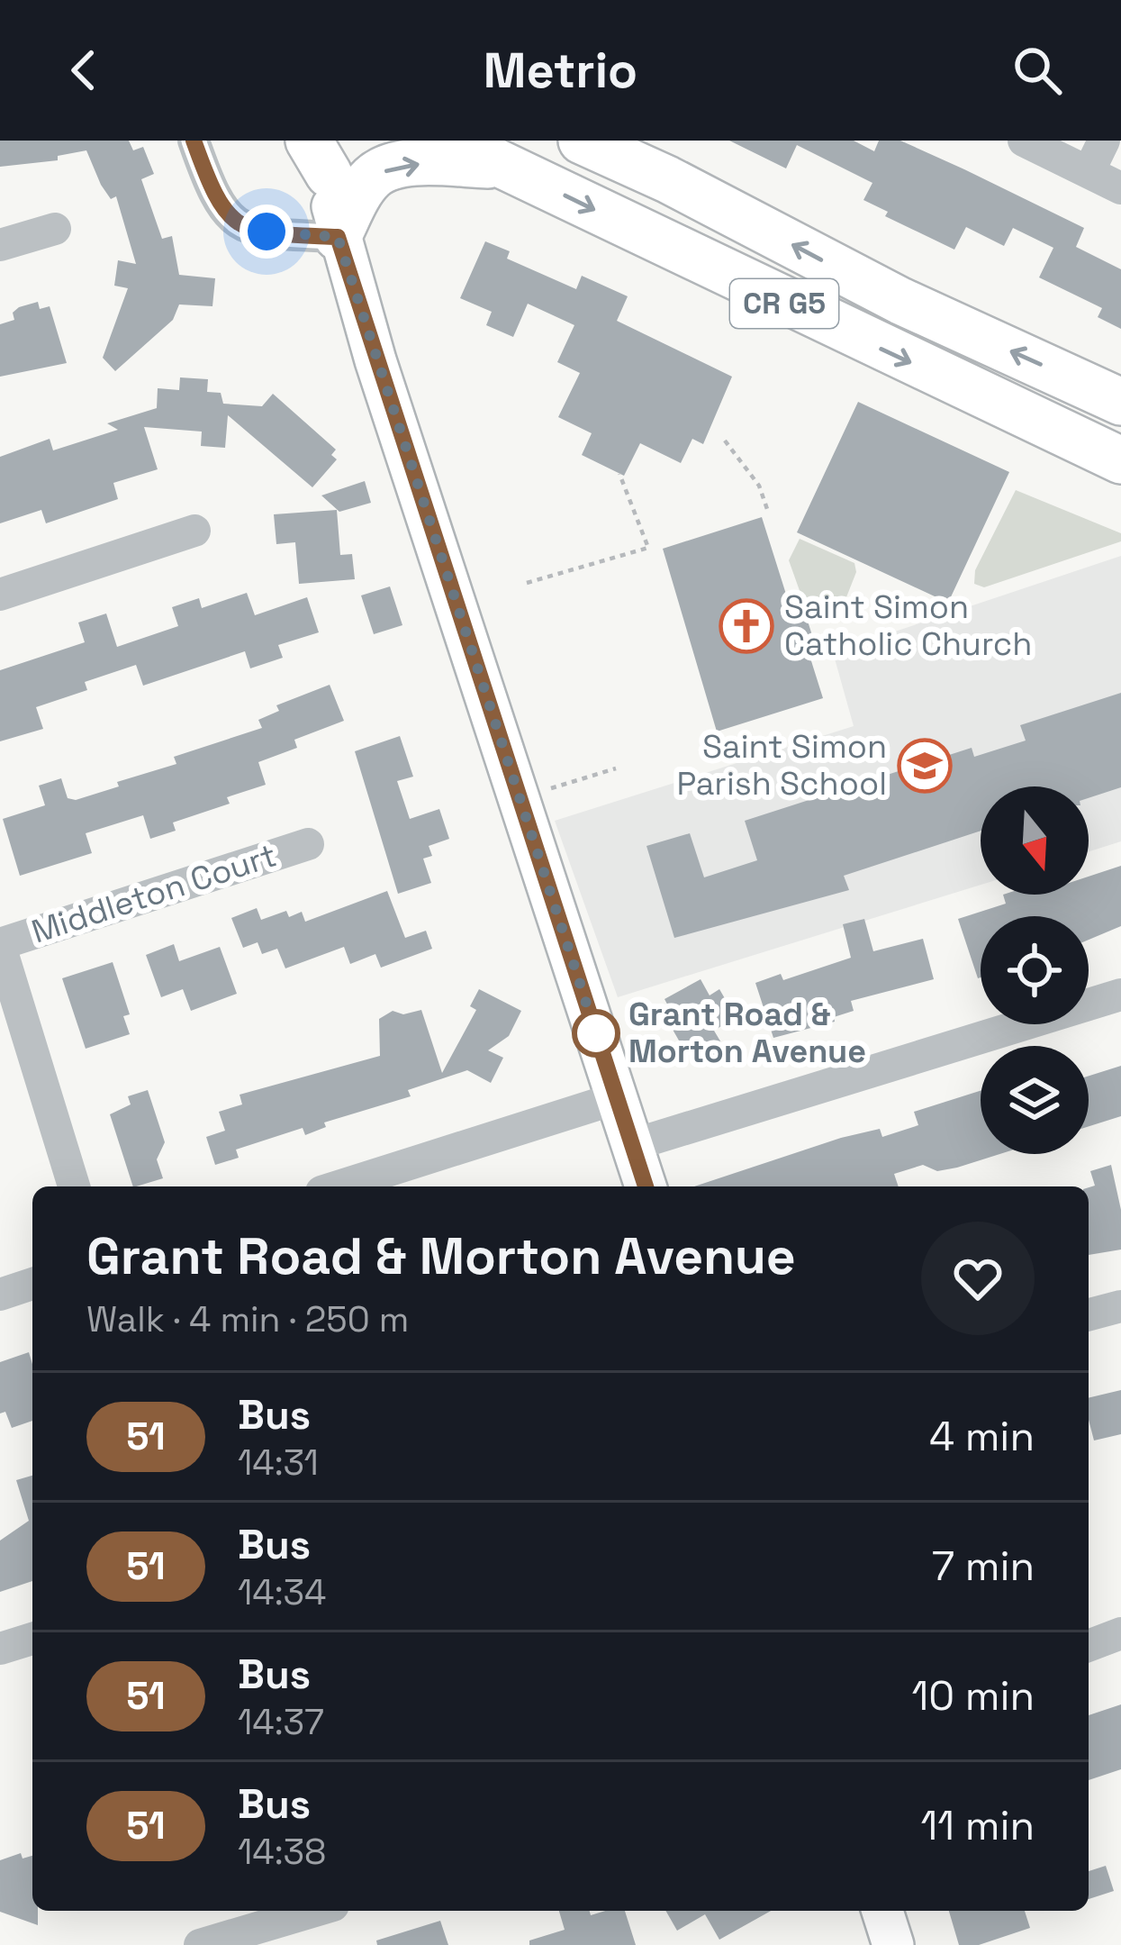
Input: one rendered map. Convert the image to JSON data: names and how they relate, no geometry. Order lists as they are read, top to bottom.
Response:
{
  "streets": {
    "highway": ["CR G5"],
    "street": ["Middleton Court"]
  },
  "places": {
    "church": ["Saint Simon Catholic Church"],
    "school or university": ["Saint Simon Parish School"],
    "other": ["Grant Road & Morton Avenue"]
  },
  "lines": ["bus line 51"],
  "north": "bottom",
  "page": {
    "header": "Metrio",
    "heading": ["Grant Road & Morton Avenue", "Walk · 4 min · 250 m"],
    "list": [
      {
        "mark": "51",
        "name": "Bus",
        "note": "14:31",
        "value": "4 min"
      },
      {
        "mark": "51",
        "name": "Bus",
        "note": "14:34",
        "value": "7 min"
      },
      {
        "mark": "51",
        "name": "Bus",
        "note": "14:37",
        "value": "10 min"
      },
      {
        "mark": "51",
        "name": "Bus",
        "note": "14:38",
        "value": "11 min"
      }
    ]
  }
}
